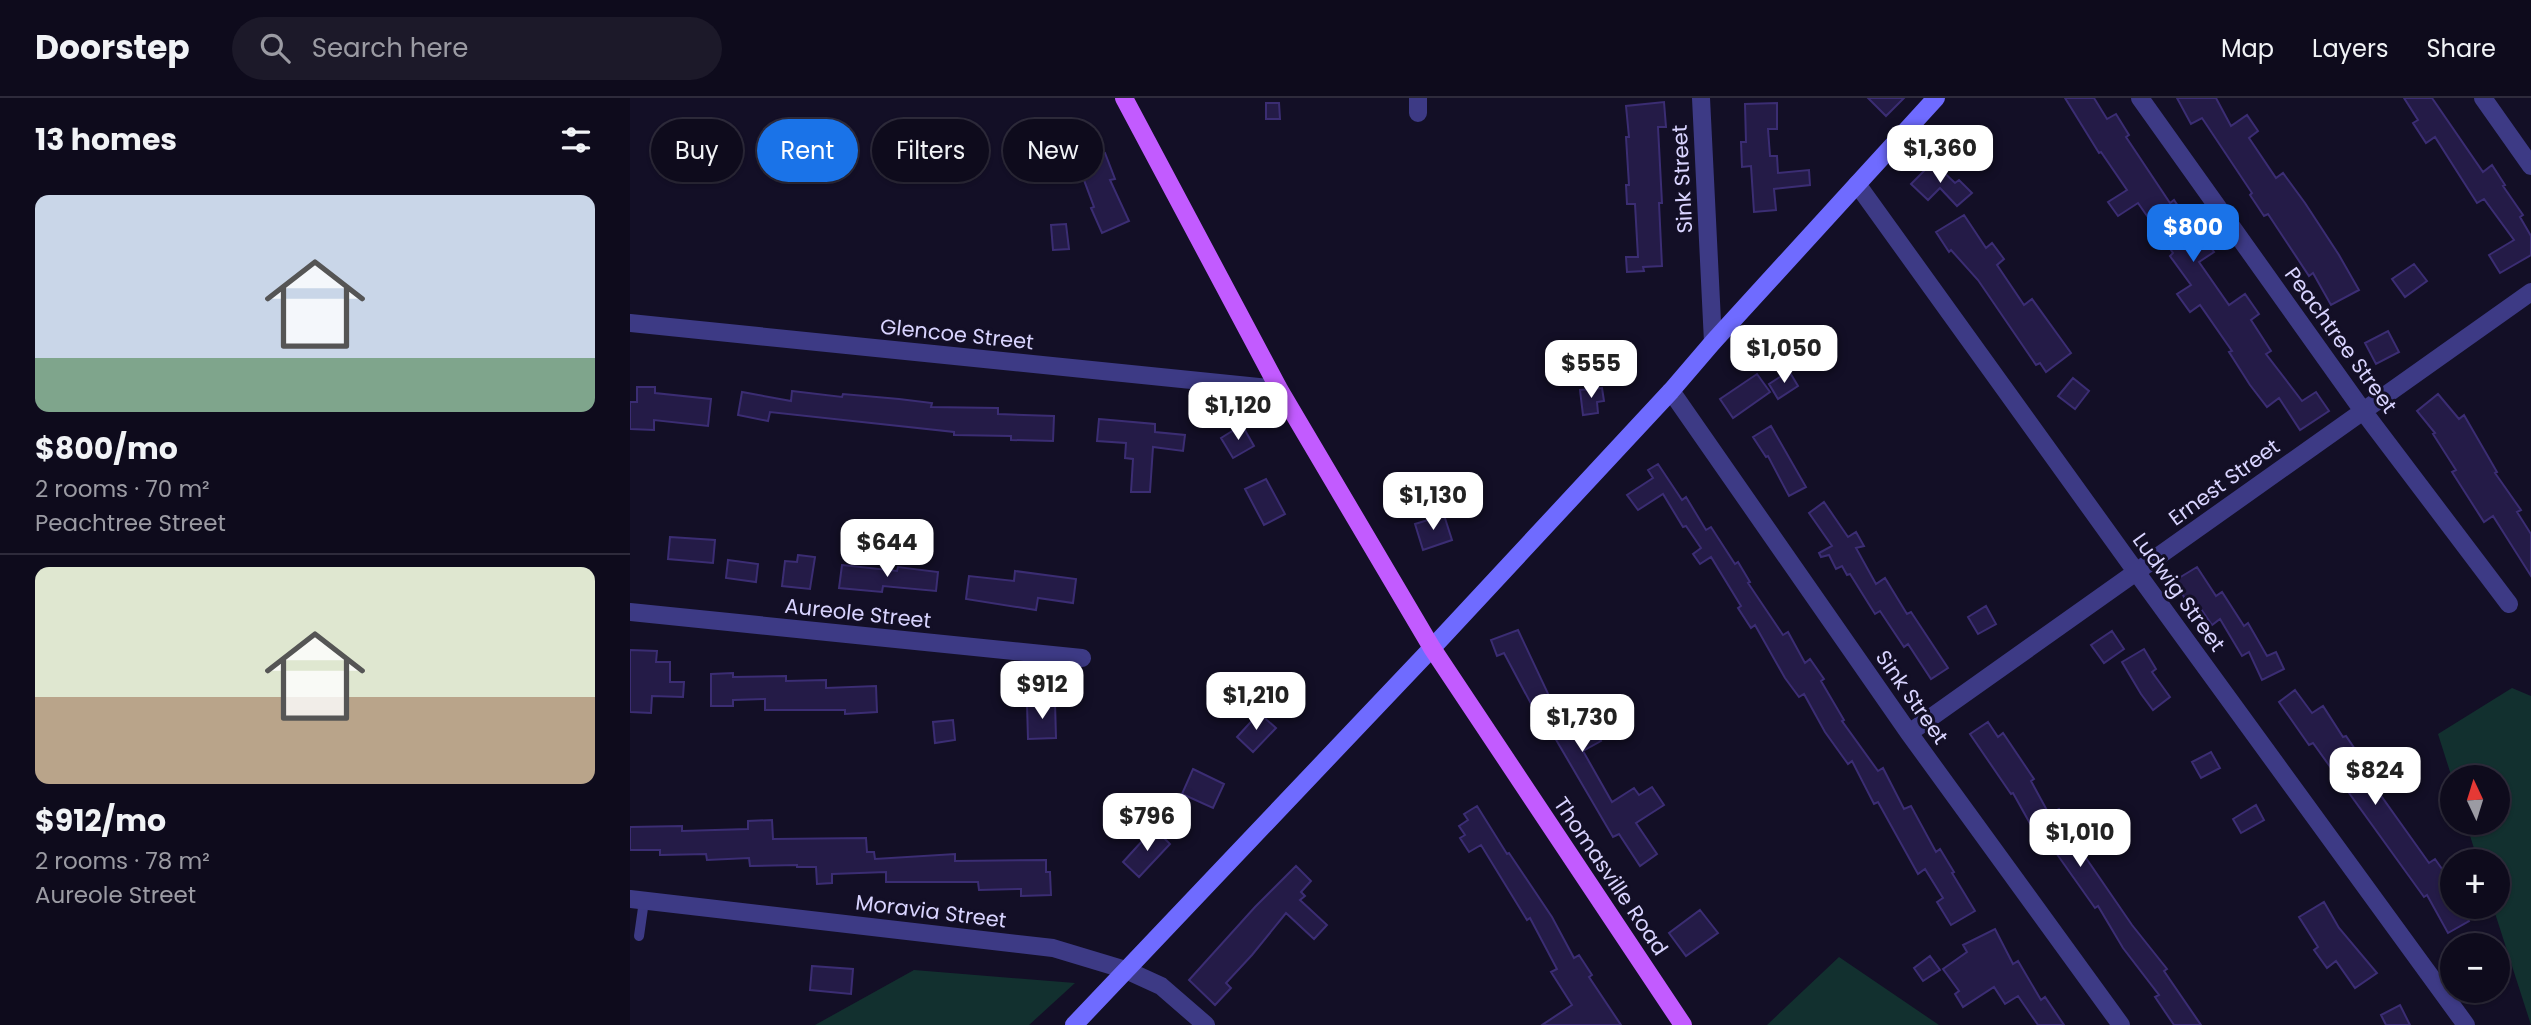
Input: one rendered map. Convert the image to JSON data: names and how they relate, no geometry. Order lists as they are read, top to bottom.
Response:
{
  "streets": {
    "main road": ["Thomasville Road"],
    "street": [
      "Sink Street",
      "Glencoe Street",
      "Peachtree Street",
      "Ernest Street",
      "Ludwig Street",
      "Aureole Street",
      "Moravia Street"
    ]
  },
  "crossings": [
    ["Sink Street", "Ernest Street"],
    ["Glencoe Street", "Thomasville Road"],
    ["Peachtree Street", "Ernest Street"],
    ["Ernest Street", "Ludwig Street"]
  ],
  "north": "top",
  "page": {
    "header": "Doorstep",
    "search": "Search here",
    "nav": ["Map", "Layers", "Share"],
    "heading": "13 homes",
    "chip": [
      "Buy",
      "Rent",
      "Filters",
      "New"
    ],
    "price": [
      "$1,360",
      "$800",
      "$1,050",
      "$555",
      "$1,120",
      "$1,130",
      "$644",
      "$912",
      "$1,210",
      "$1,730",
      "$824",
      "$796",
      "$1,010"
    ],
    "list": [
      {
        "name": "$800/mo",
        "note": "2 rooms · 70 m² · Peachtree Street"
      },
      {
        "name": "$912/mo",
        "note": "2 rooms · 78 m² · Aureole Street"
      }
    ],
    "map_buttons": ["+", "−"]
  }
}
